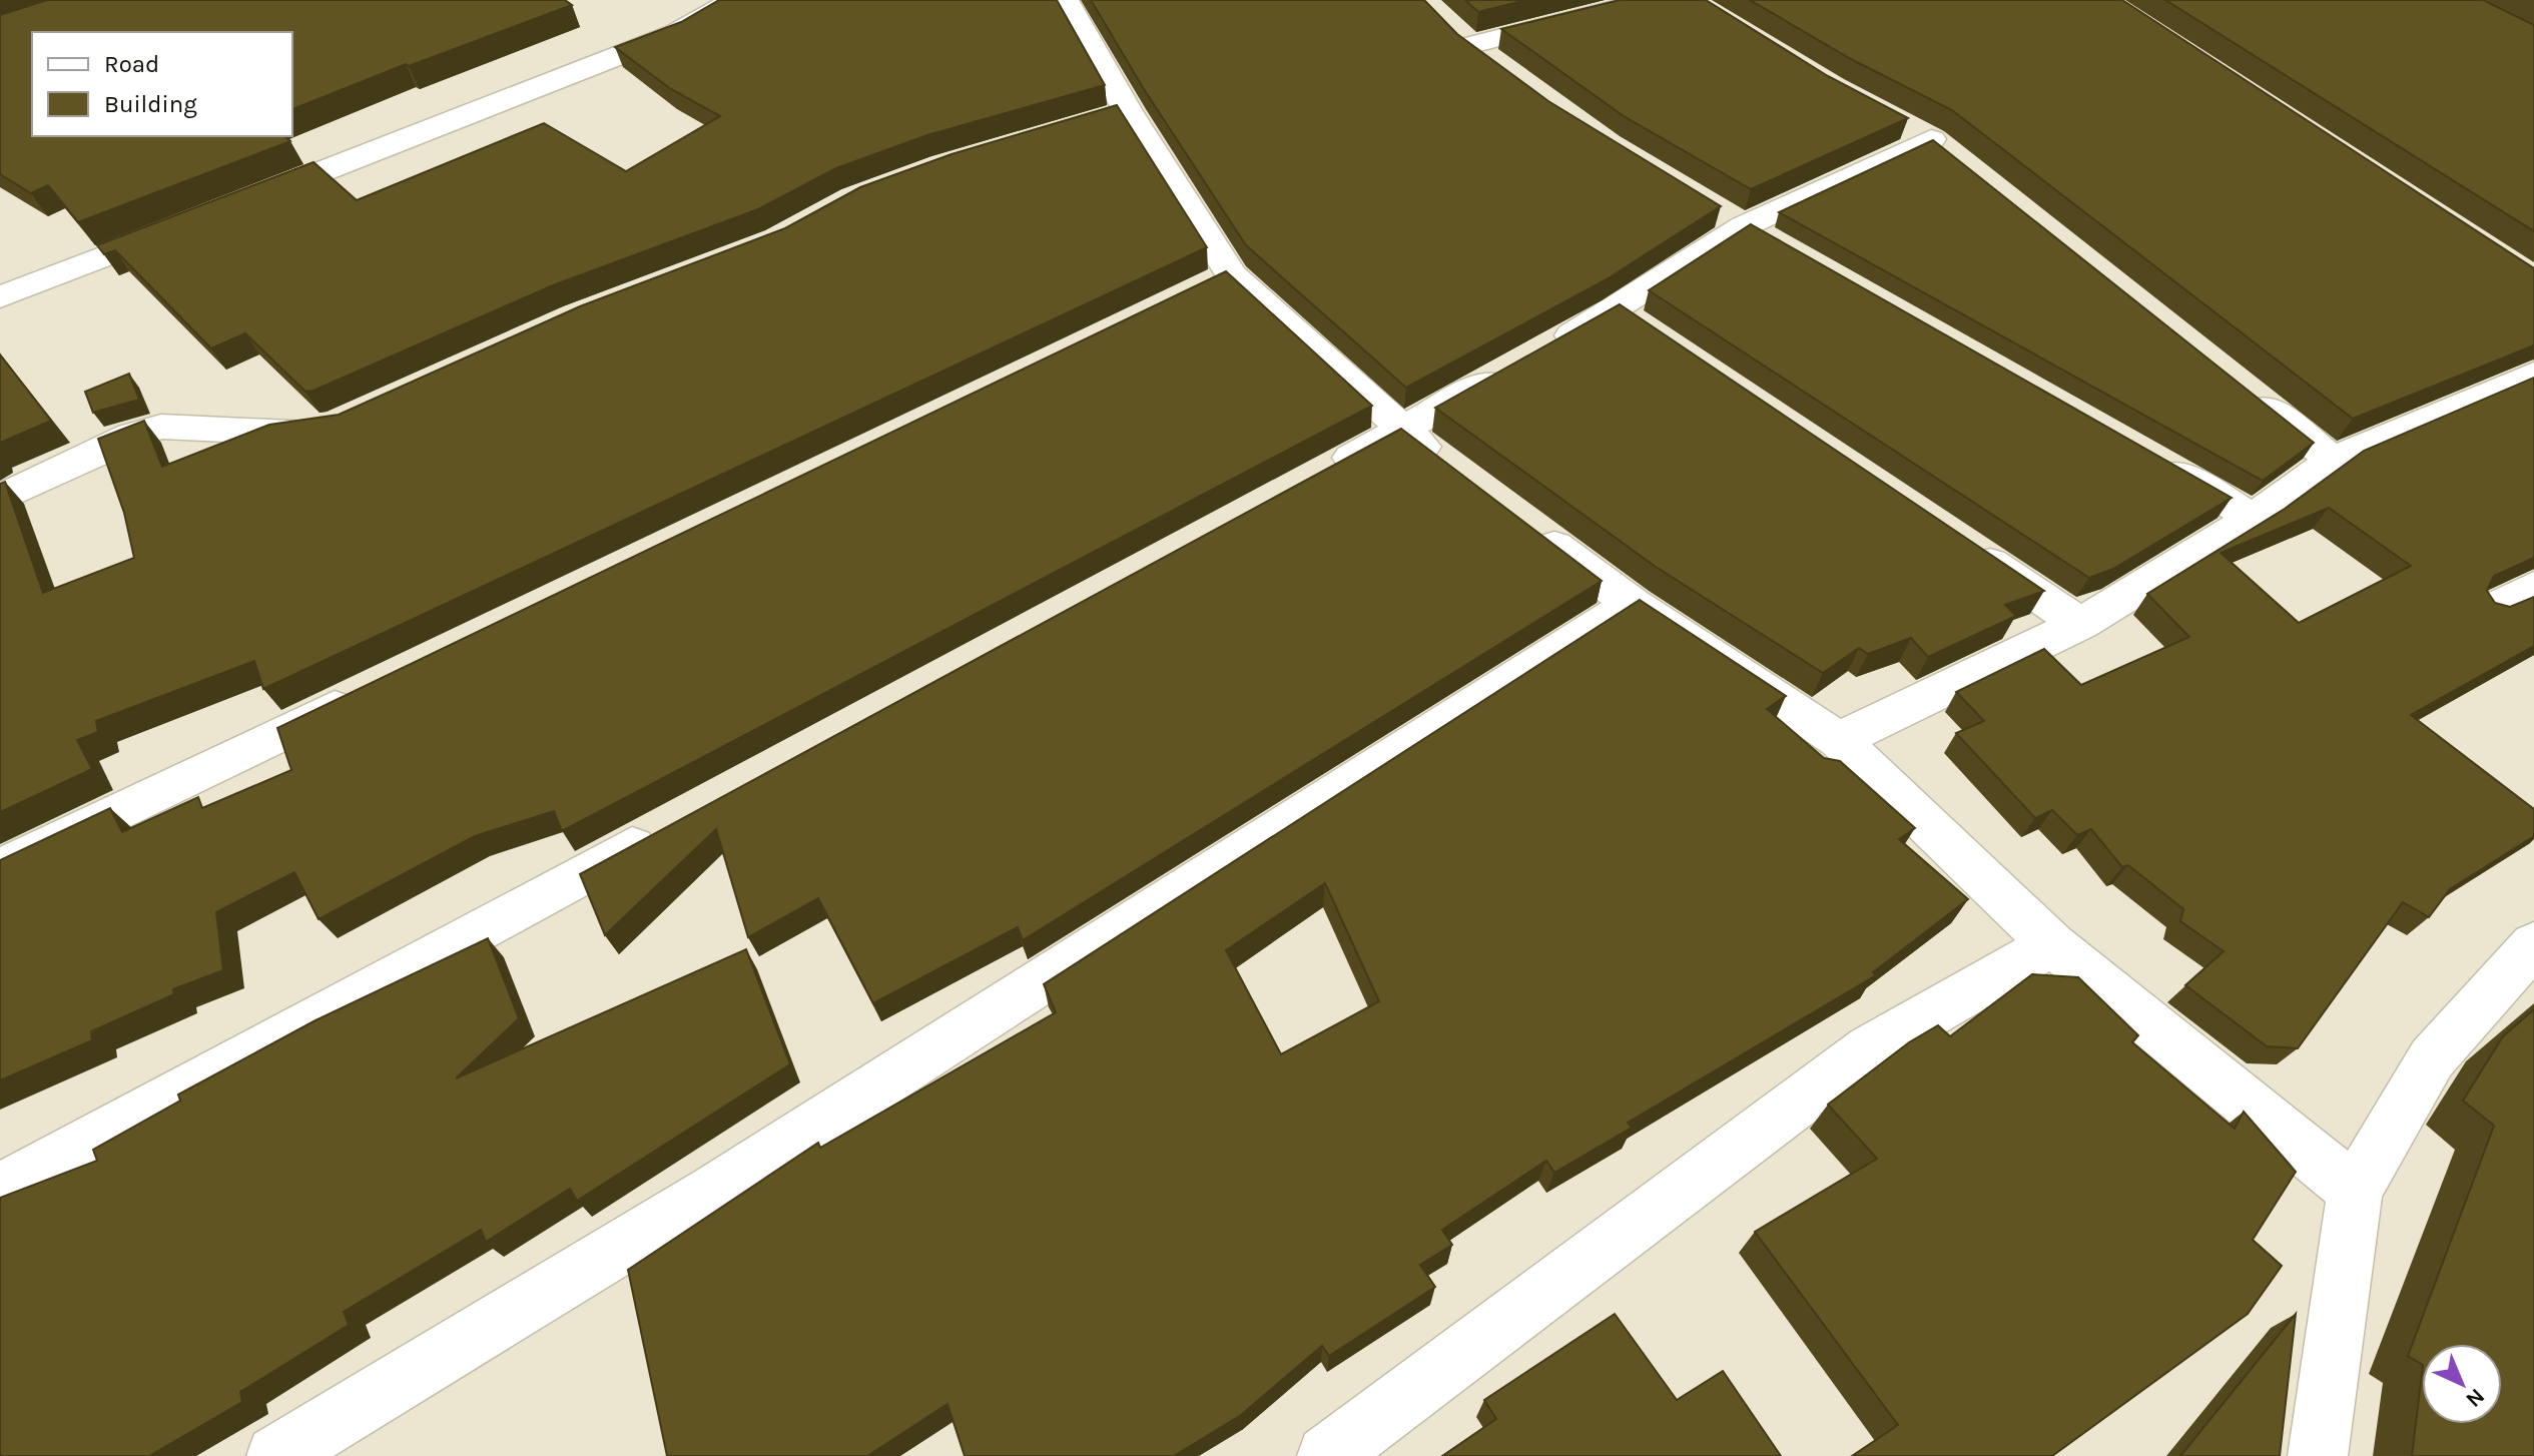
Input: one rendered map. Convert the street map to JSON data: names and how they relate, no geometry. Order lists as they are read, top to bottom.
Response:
{
  "legend": ["Road", "Building"],
  "north": "bottom right"
}
